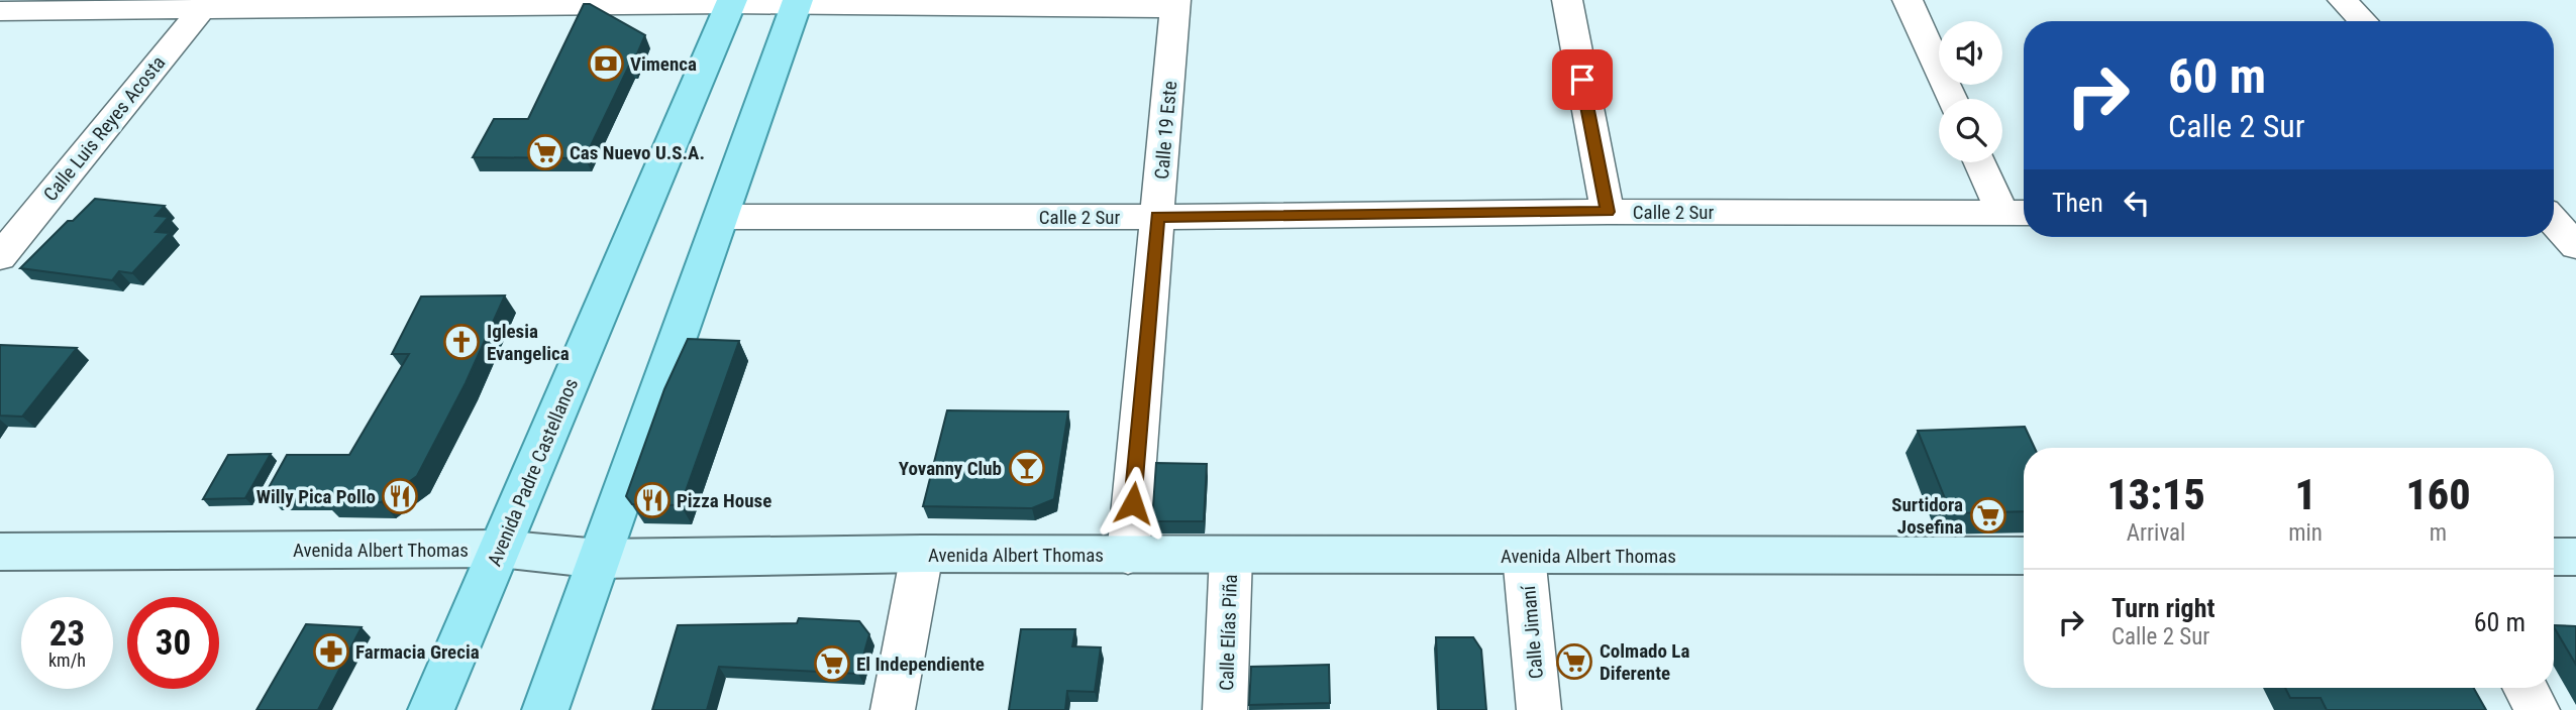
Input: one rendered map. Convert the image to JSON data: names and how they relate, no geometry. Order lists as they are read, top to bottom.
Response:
{
  "streets": {
    "main road": ["Avenida Padre Castellanos", "Avenida Albert Thomas"],
    "street": [
      "Calle Luis Reyes Acosta",
      "Calle 19 Este",
      "Calle 2 Sur",
      "Calle Elías Piña",
      "Calle Jimaní"
    ]
  },
  "crossings": [
    ["Calle 19 Este", "Calle 2 Sur"],
    ["Calle 19 Este", "Avenida Albert Thomas"],
    ["Avenida Padre Castellanos", "Avenida Albert Thomas"],
    ["Avenida Albert Thomas", "Calle Elías Piña"],
    ["Avenida Albert Thomas", "Calle Jimaní"]
  ],
  "places": {
    "bank": ["Vimenca"],
    "supermarket": [
      "Cas Nuevo U.S.A.",
      "Surtidora Josefina",
      "Colmado La Diferente",
      "El Independiente"
    ],
    "church": ["Iglesia Evangelica"],
    "bar": ["Yovanny Club"],
    "restaurant": ["Willy Pica Pollo", "Pizza House"],
    "pharmacy": ["Farmacia Grecia"]
  },
  "page": {
    "turn": ["60 m", "Calle 2 Sur"],
    "then": "Then",
    "eta": [
      "13:15",
      "Arrival",
      "1",
      "min",
      "160",
      "m"
    ],
    "list": [
      {
        "name": "Turn right",
        "note": "Calle 2 Sur",
        "value": "60 m"
      }
    ],
    "speed": "23 km/h",
    "limit": "30"
  }
}
